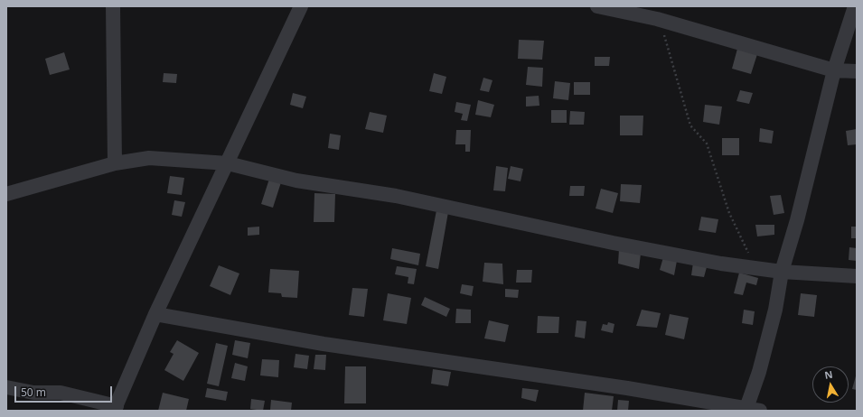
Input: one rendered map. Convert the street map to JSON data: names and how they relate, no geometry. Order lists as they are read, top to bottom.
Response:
{
  "scale_bar": "50 m",
  "north": "top"
}
